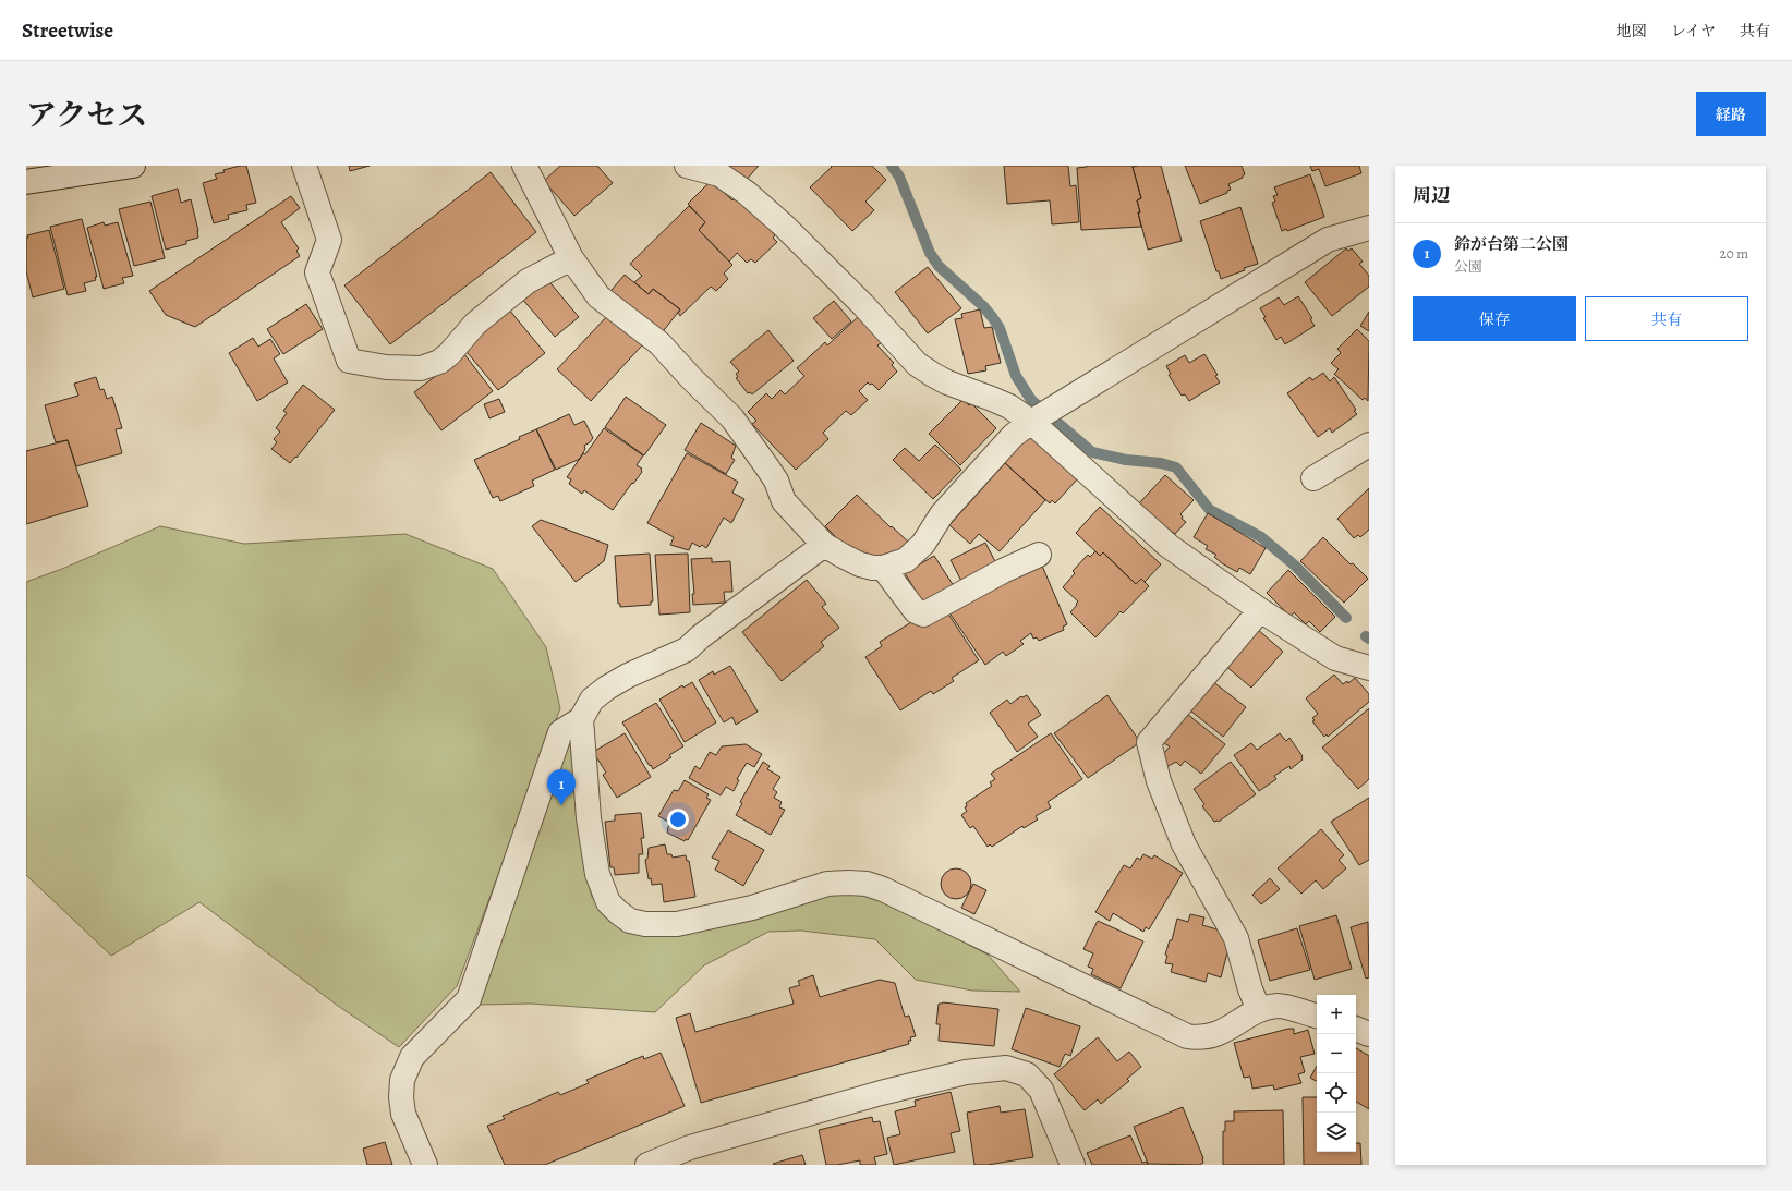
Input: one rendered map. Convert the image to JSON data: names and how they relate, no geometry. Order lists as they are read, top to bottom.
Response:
{
  "page": {
    "header": "Streetwise",
    "nav": ["地図", "レイヤ", "共有"],
    "title": "アクセス",
    "buttons": [
      "経路",
      ["保存", "共有"]
    ],
    "heading": "周辺",
    "list": [
      {
        "mark": "1",
        "name": "鈴が台第二公園",
        "note": "公園",
        "value": "20 m"
      }
    ],
    "pins": "1",
    "map_buttons": ["+", "−"]
  }
}
